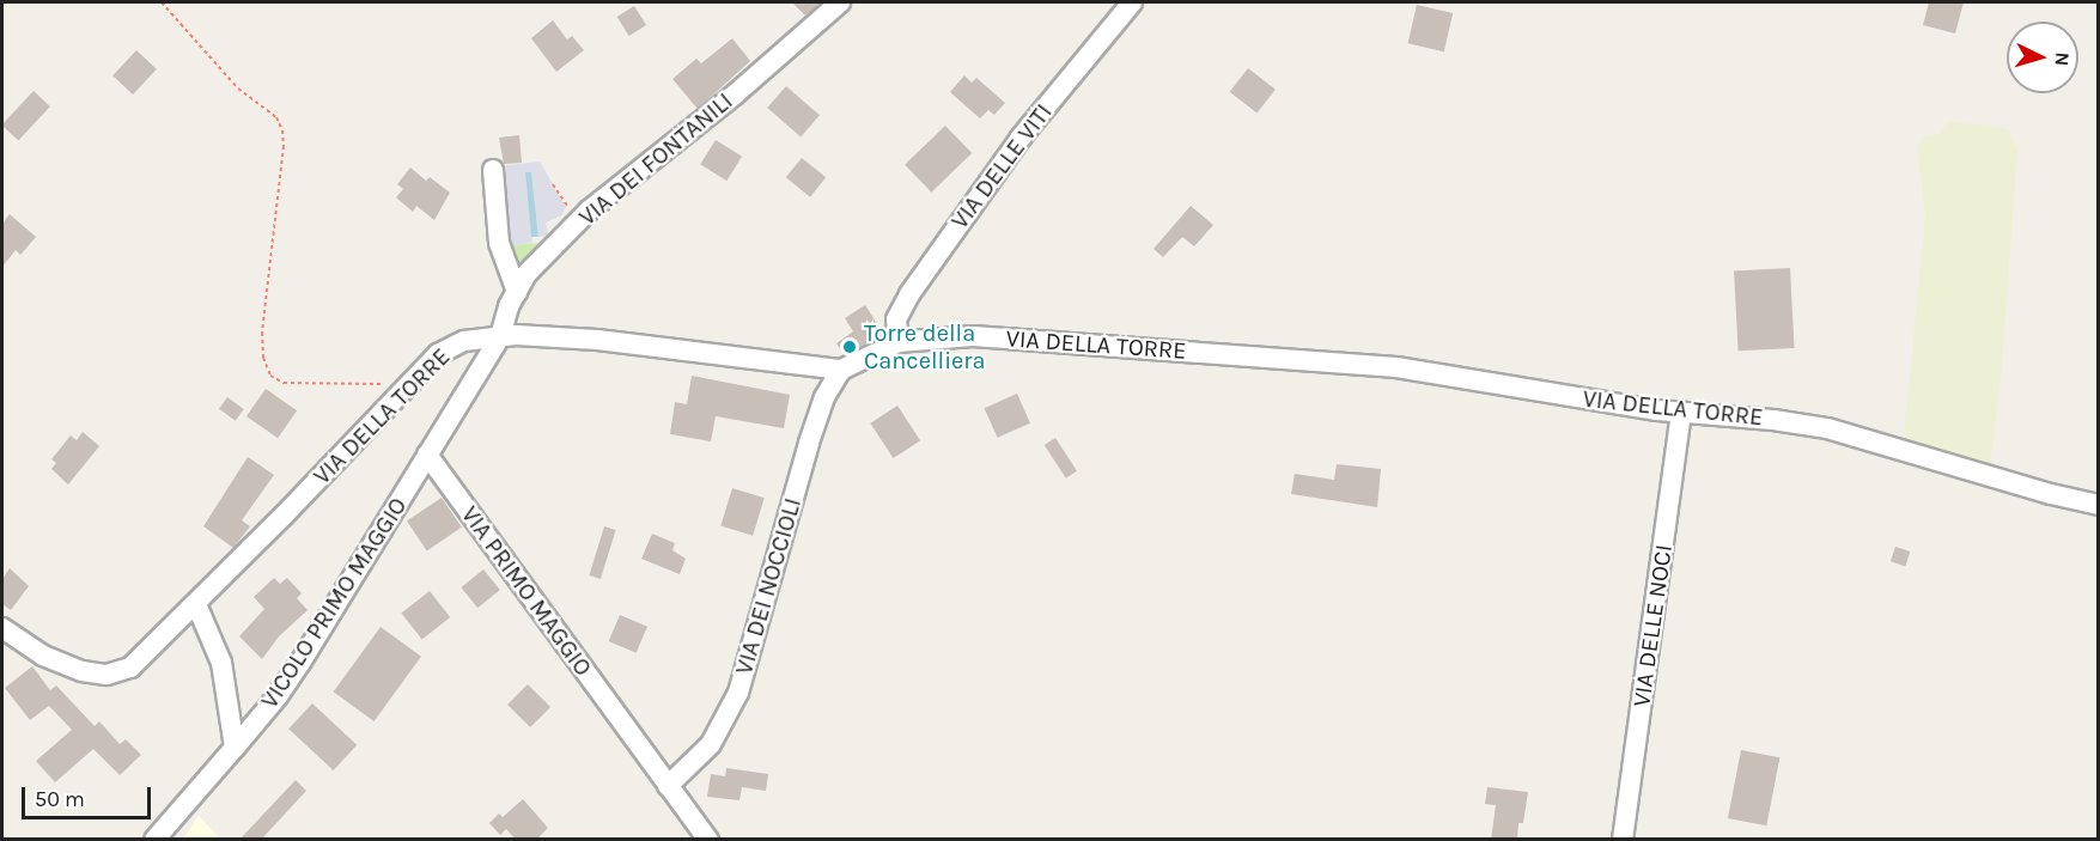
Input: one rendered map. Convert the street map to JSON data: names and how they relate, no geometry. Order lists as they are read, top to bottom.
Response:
{
  "streets": {
    "street": [
      "VIA DEI FONTANILI",
      "VIA DELLE VITI",
      "VIA DELLA TORRE",
      "VIA DEI NOCCIOLI",
      "VIA PRIMO MAGGIO",
      "VICOLO PRIMO MAGGIO",
      "VIA DELLE NOCI"
    ]
  },
  "crossings": [
    ["VIA DEI FONTANILI", "VIA DELLA TORRE"],
    ["VIA DELLE VITI", "VIA DELLA TORRE"],
    ["VIA DELLA TORRE", "VIA DEI NOCCIOLI"],
    ["VIA DELLA TORRE", "VIA DELLE NOCI"],
    ["VIA DEI NOCCIOLI", "VIA PRIMO MAGGIO"],
    ["VIA PRIMO MAGGIO", "VICOLO PRIMO MAGGIO"]
  ],
  "places": ["Torre della Cancelliera"],
  "scale_bar": "50 m",
  "north": "right"
}
